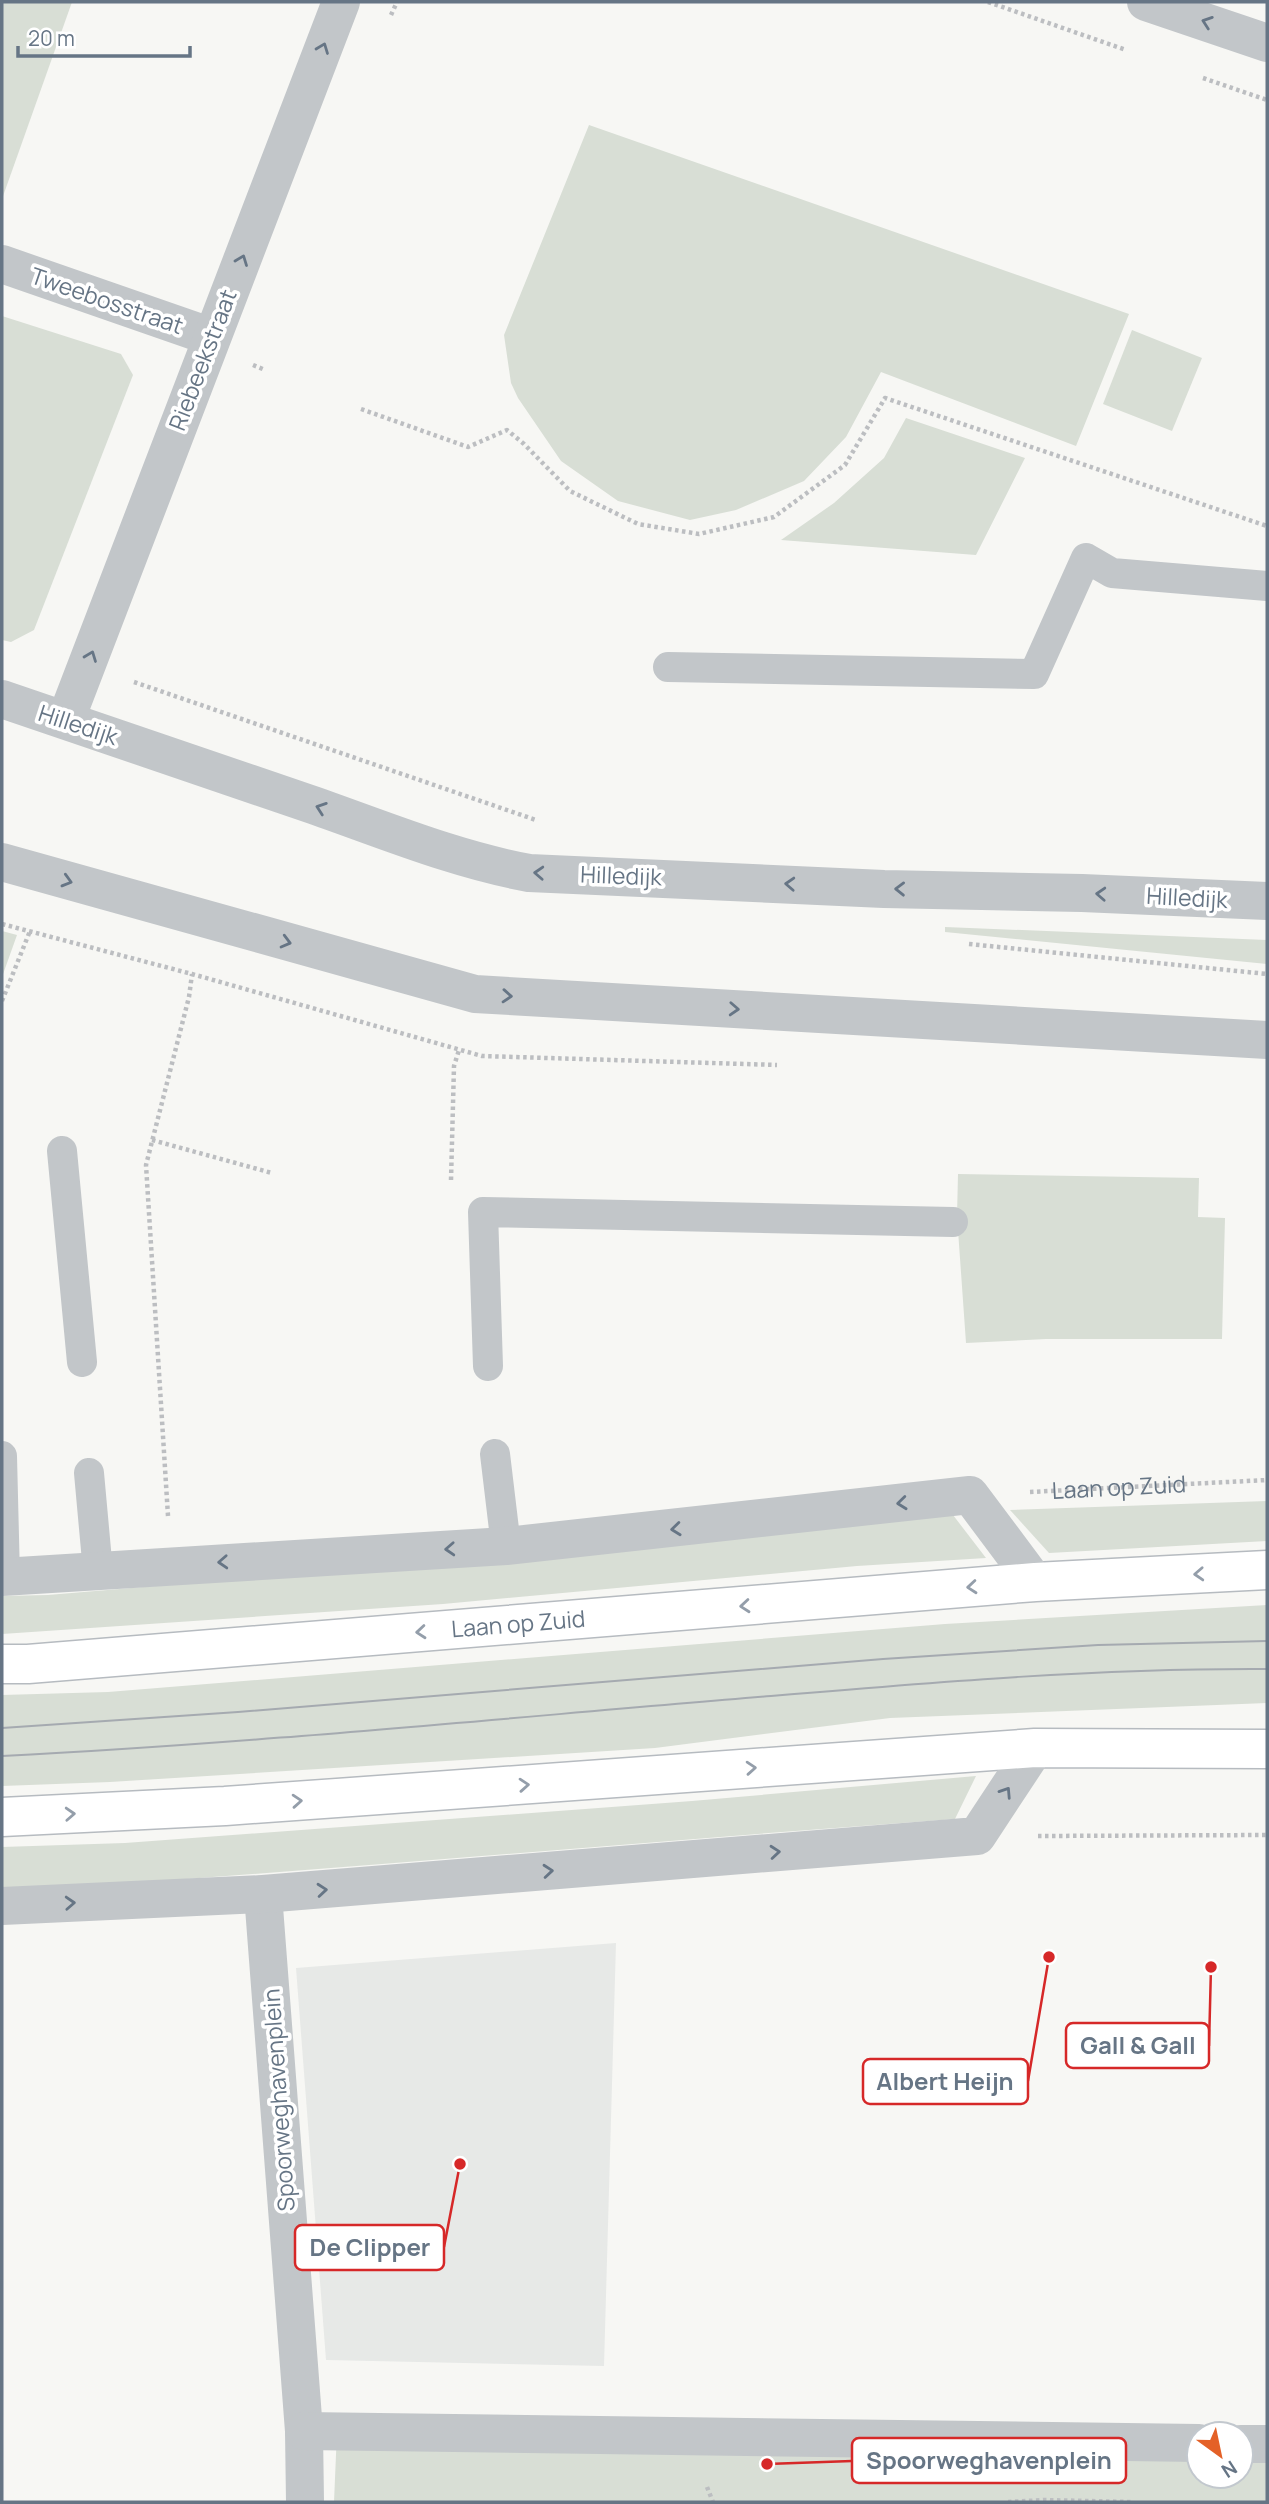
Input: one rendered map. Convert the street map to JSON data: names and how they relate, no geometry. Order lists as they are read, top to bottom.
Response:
{
  "streets": {
    "main road": ["Laan op Zuid"],
    "street": [
      "Tweebosstraat",
      "Riebeekstraat",
      "Hilledijk",
      "Spoorweghavenplein"
    ]
  },
  "crossings": [
    ["Tweebosstraat", "Riebeekstraat"],
    ["Riebeekstraat", "Hilledijk"]
  ],
  "one_way": ["Riebeekstraat"],
  "places": [
    "Albert Heijn",
    "Gall & Gall",
    "De Clipper",
    "Spoorweghavenplein"
  ],
  "scale_bar": "20 m",
  "north": "bottom right"
}
